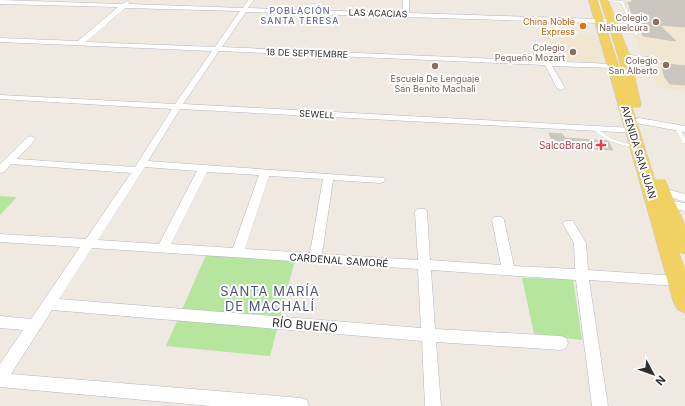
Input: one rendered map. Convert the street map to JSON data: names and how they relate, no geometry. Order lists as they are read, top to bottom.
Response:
{
  "streets": {
    "main road": ["AVENIDA SAN JUAN"],
    "street": [
      "LAS ACACIAS",
      "18 DE SEPTIEMBRE",
      "SEWELL",
      "CARDENAL SAMORÉ",
      "RÍO BUENO"
    ]
  },
  "crossings": [
    ["LAS ACACIAS", "AVENIDA SAN JUAN"],
    ["18 DE SEPTIEMBRE", "AVENIDA SAN JUAN"],
    ["SEWELL", "AVENIDA SAN JUAN"],
    ["AVENIDA SAN JUAN", "CARDENAL SAMORÉ"]
  ],
  "districts": ["POBLACIÓN SANTA TERESA", "SANTA MARÍA DE MACHALÍ"],
  "places": {
    "other": [
      "Colegio Nahuelcura",
      "China Noble Express",
      "Colegio Pequeño Mozart",
      "Colegio San Alberto",
      "Escuela De Lenguaje San Benito Machali"
    ],
    "health": ["SalcoBrand"]
  },
  "north": "bottom right"
}
